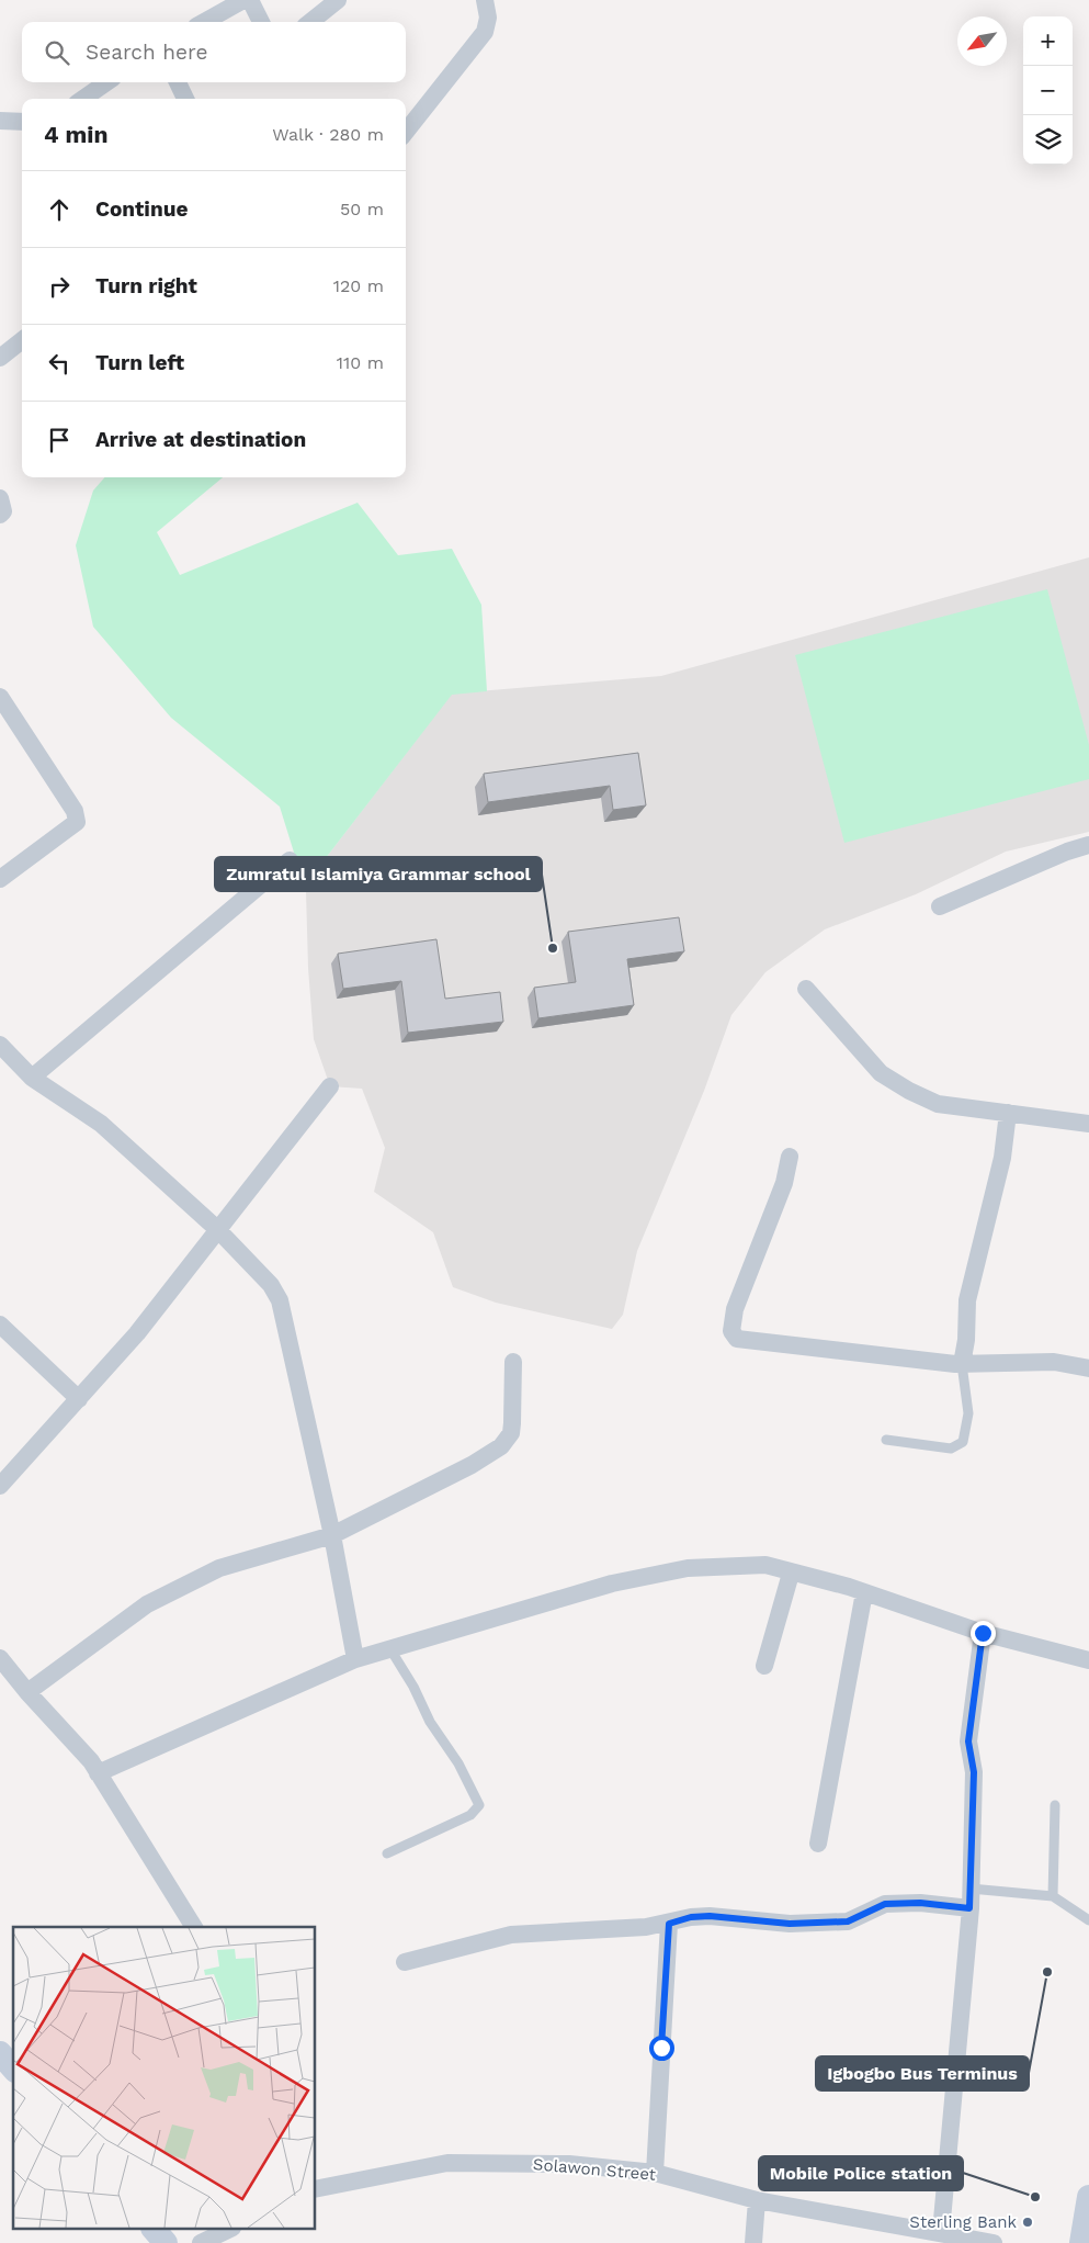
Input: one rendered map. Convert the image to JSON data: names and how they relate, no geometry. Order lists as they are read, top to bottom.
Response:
{
  "streets": {
    "street": ["Solawon Street"]
  },
  "places": [
    "Zumratul Islamiya Grammar school",
    "Igbogbo Bus Terminus",
    "Mobile Police station",
    "Sterling Bank"
  ],
  "north": "bottom left",
  "page": {
    "map_buttons": ["+", "−"],
    "search": "Search here",
    "heading": ["4 min", "Walk · 280 m"],
    "list": [
      ["Continue", "50 m"],
      ["Turn right", "120 m"],
      ["Turn left", "110 m"],
      "Arrive at destination"
    ]
  }
}
